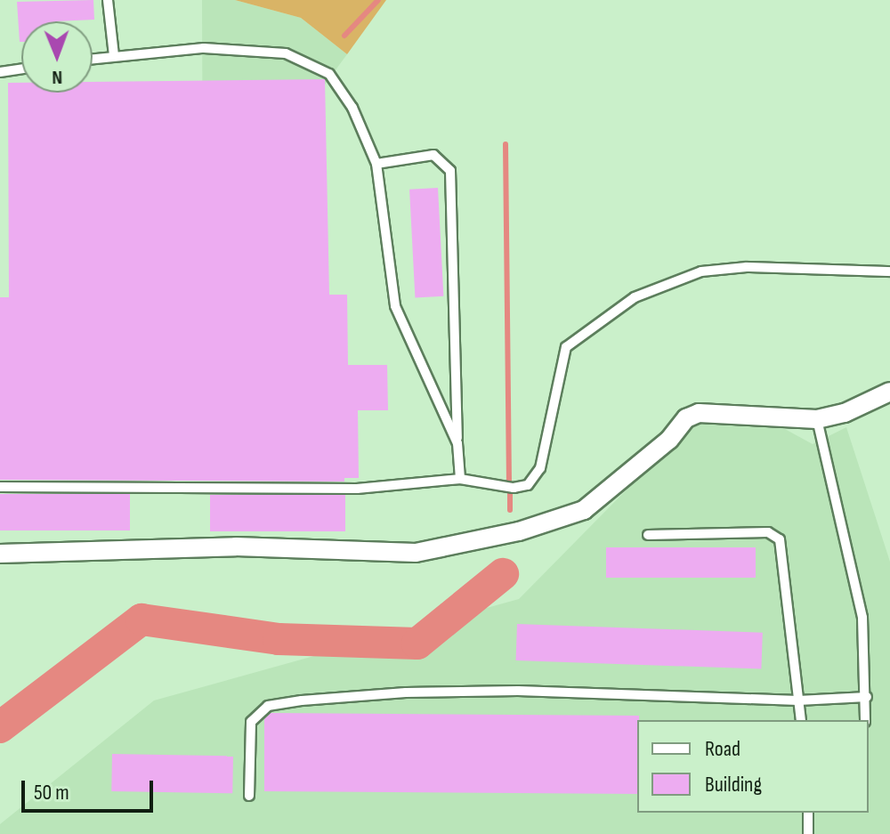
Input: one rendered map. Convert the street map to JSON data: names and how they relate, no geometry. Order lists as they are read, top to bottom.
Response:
{
  "legend": ["Road", "Building"],
  "scale_bar": "50 m",
  "north": "bottom"
}
